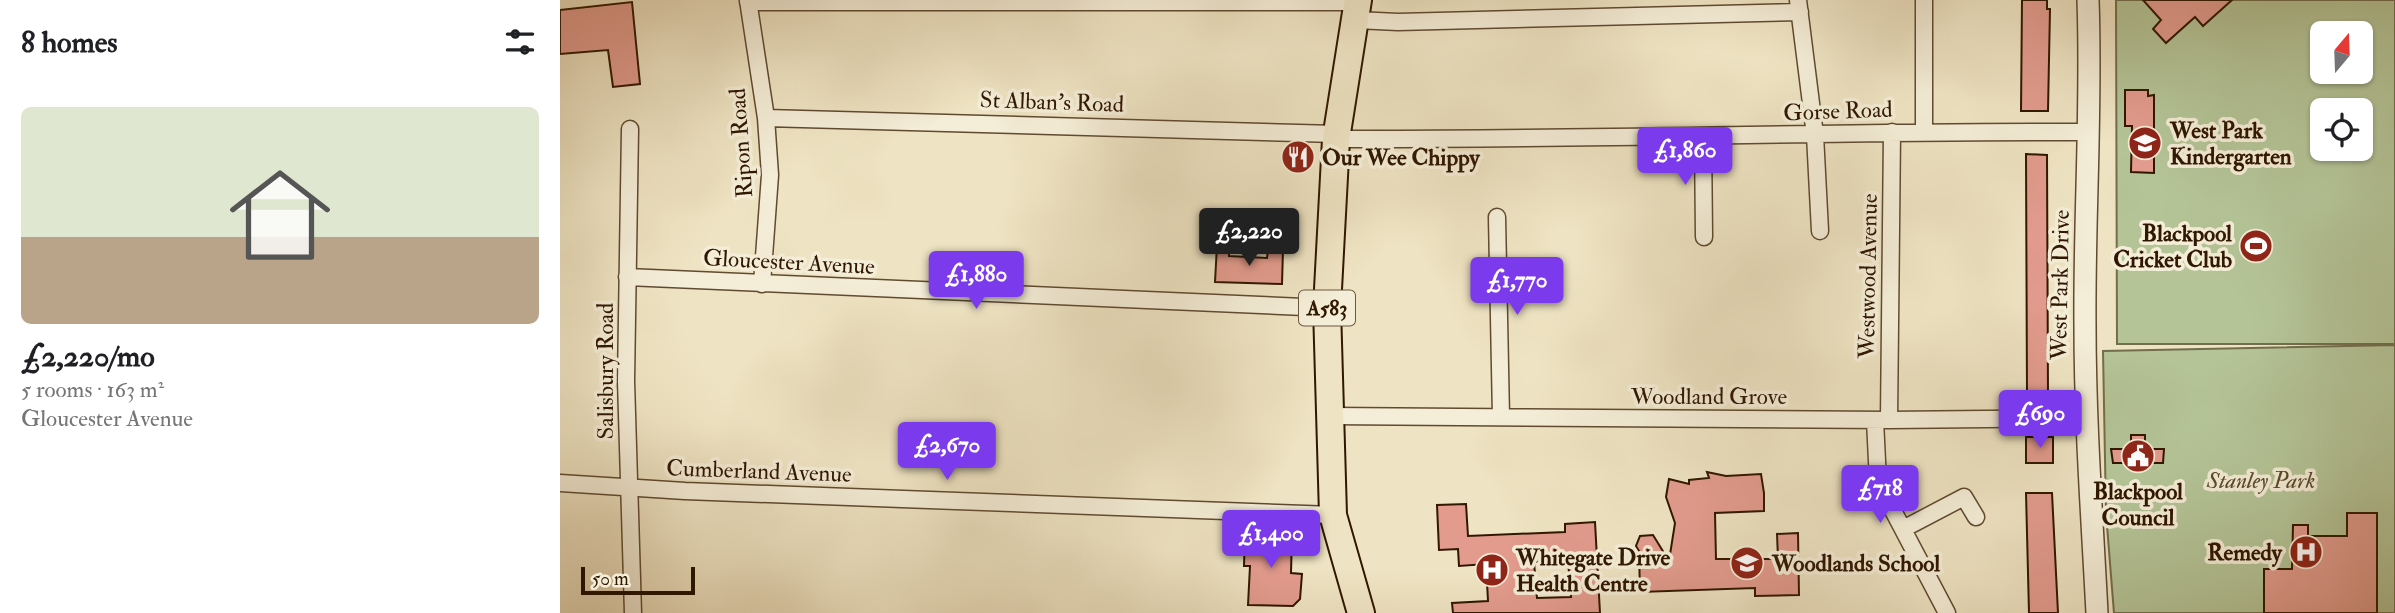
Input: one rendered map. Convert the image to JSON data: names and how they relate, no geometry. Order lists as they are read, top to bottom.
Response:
{
  "streets": {
    "main road": ["A583"],
    "street": [
      "St Alban's Road",
      "Gorse Road",
      "Ripon Road",
      "Gloucester Avenue",
      "Westwood Avenue",
      "West Park Drive",
      "Salisbury Road",
      "Woodland Grove",
      "Cumberland Avenue"
    ]
  },
  "crossings": [
    ["St Alban's Road", "Gorse Road"],
    ["St Alban's Road", "Ripon Road"],
    ["St Alban's Road", "A583"],
    ["Gorse Road", "Westwood Avenue"],
    ["Gorse Road", "West Park Drive"],
    ["Gorse Road", "A583"],
    ["Ripon Road", "Gloucester Avenue"],
    ["Gloucester Avenue", "A583"],
    ["Gloucester Avenue", "Salisbury Road"],
    ["Westwood Avenue", "Woodland Grove"],
    ["West Park Drive", "Woodland Grove"],
    ["A583", "Woodland Grove"],
    ["A583", "Cumberland Avenue"],
    ["Salisbury Road", "Cumberland Avenue"]
  ],
  "parks": ["Stanley Park"],
  "places": {
    "school or university": ["West Park Kindergarten", "Woodlands School"],
    "restaurant": ["Our Wee Chippy"],
    "sports": ["Blackpool Cricket Club"],
    "public building": ["Blackpool Council"],
    "hospital": ["Remedy", "Whitegate Drive Health Centre"]
  },
  "scale_bar": "50 m",
  "north": "top",
  "page": {
    "heading": "8 homes",
    "list": [
      {
        "name": "£2,220/mo",
        "note": "5 rooms · 163 m² · Gloucester Avenue"
      }
    ],
    "price": [
      "£1,860",
      "£2,220",
      "£1,880",
      "£1,770",
      "£690",
      "£2,670",
      "£718",
      "£1,400"
    ],
    "scale": "50 m"
  }
}
